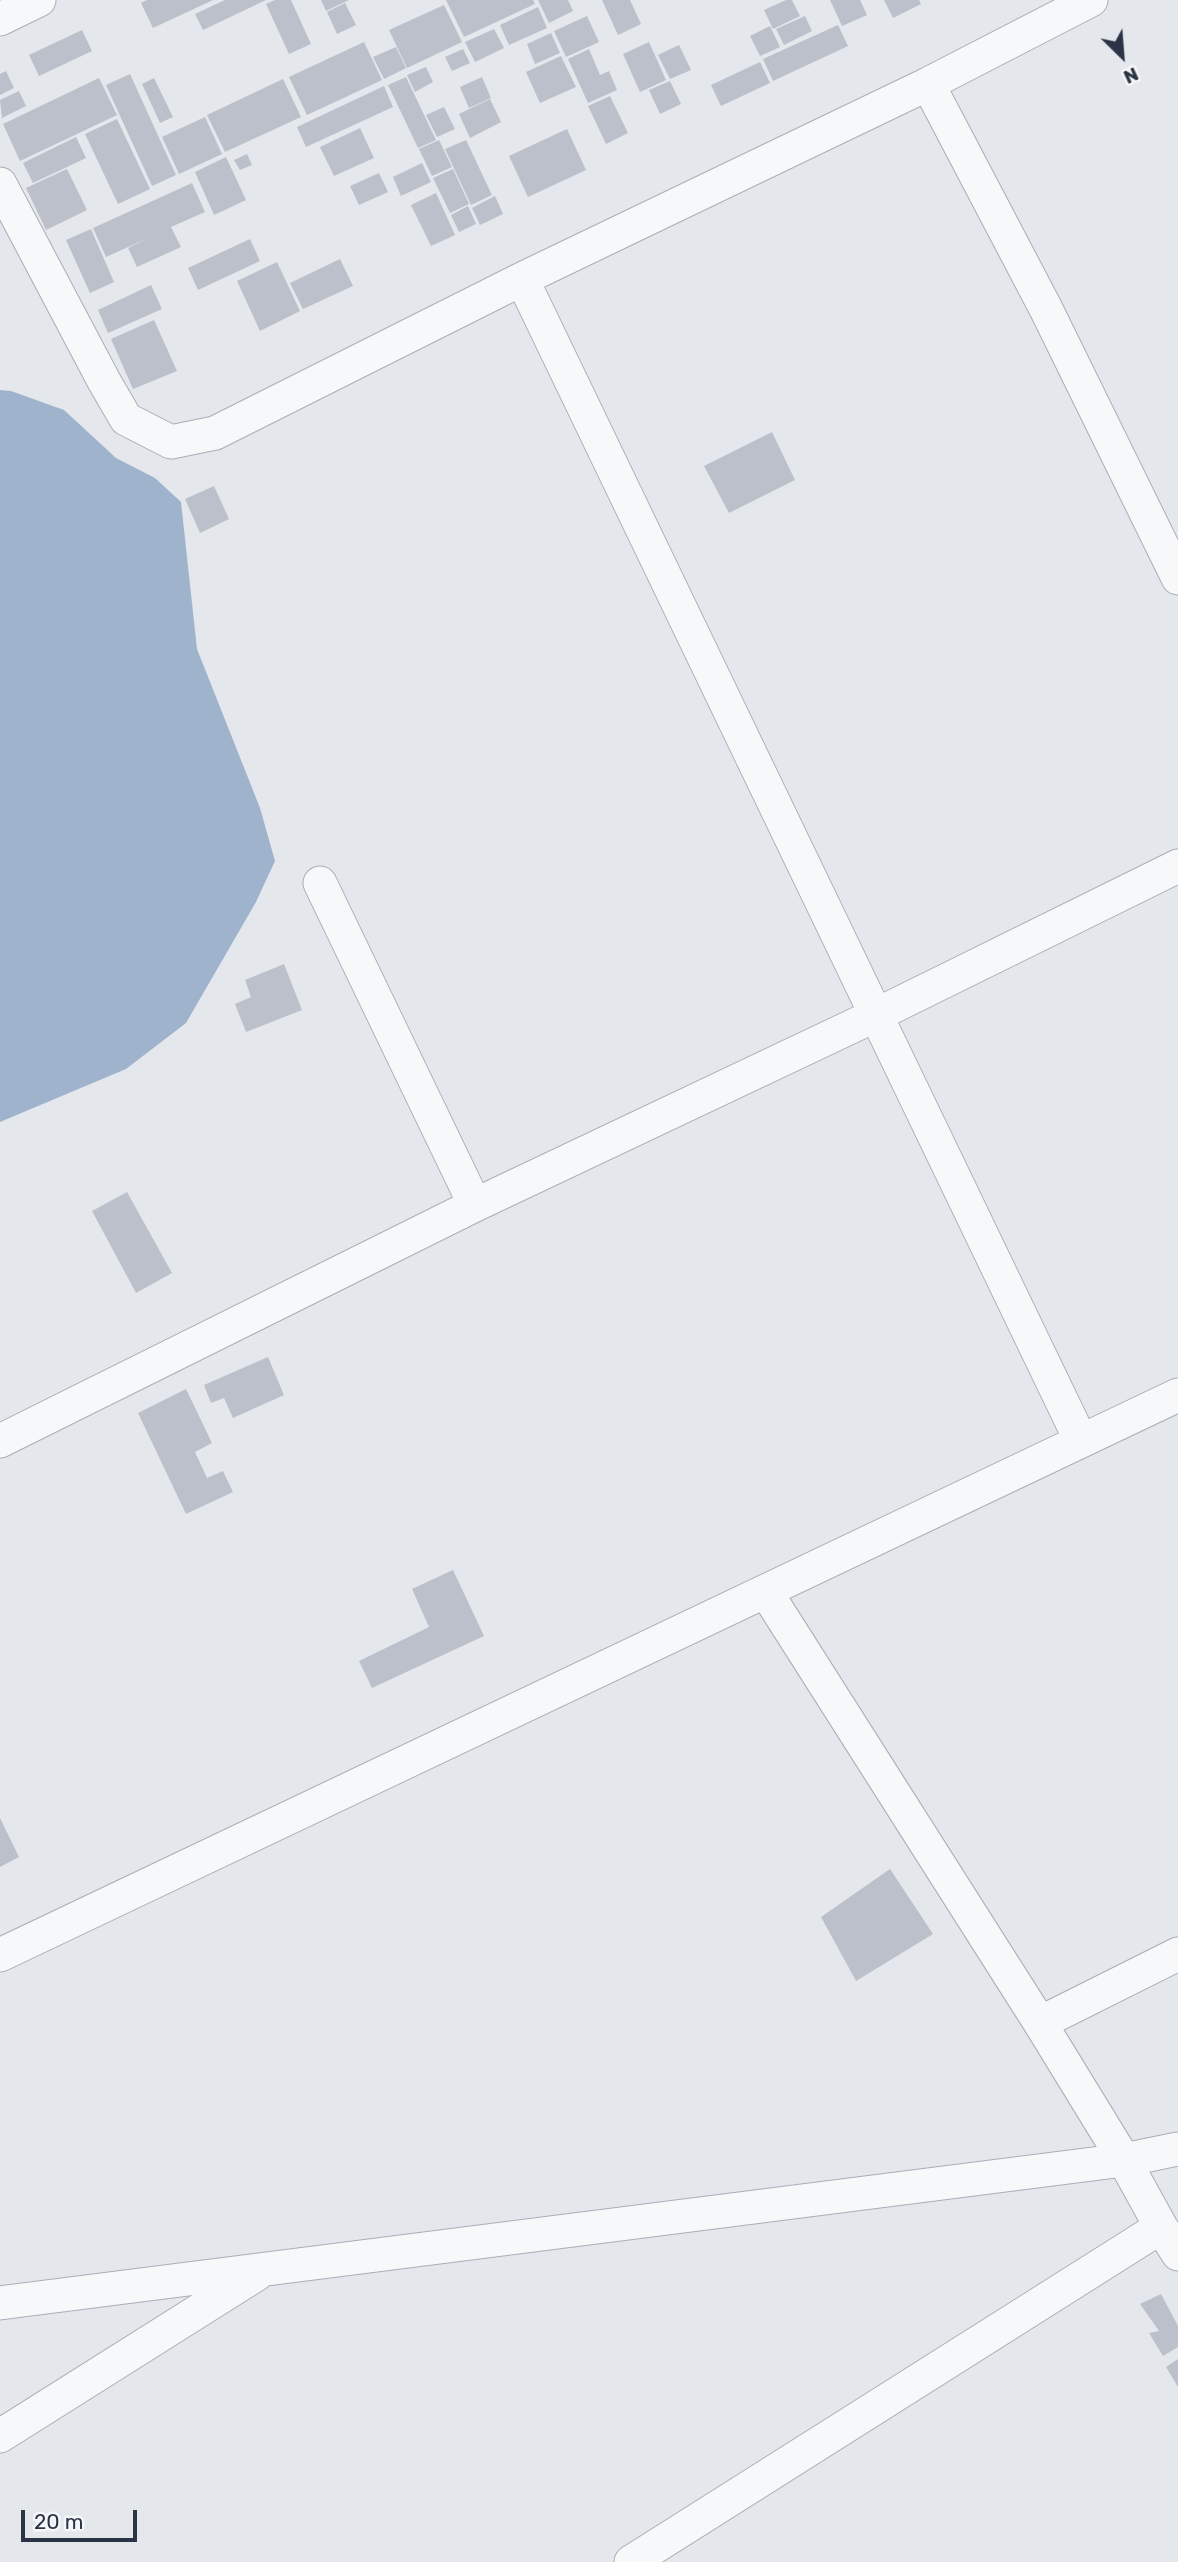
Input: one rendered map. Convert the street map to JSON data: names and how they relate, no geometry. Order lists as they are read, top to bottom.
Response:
{
  "scale_bar": "20 m",
  "north": "bottom right"
}
